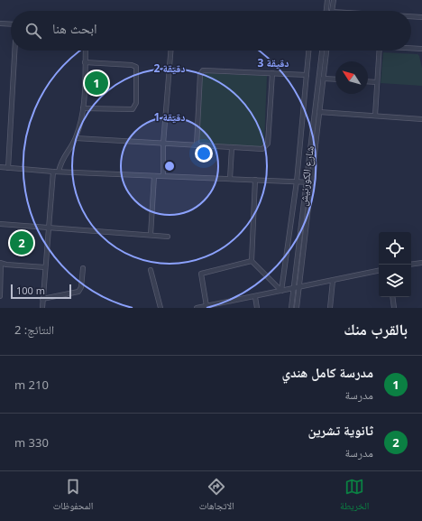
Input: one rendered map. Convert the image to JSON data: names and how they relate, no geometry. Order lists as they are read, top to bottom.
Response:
{
  "streets": {
    "street": ["شارع الكورنيش"]
  },
  "scale_bar": "100 m",
  "north": "top left",
  "page": {
    "search": "ابحث هنا",
    "pins": ["1", "2"],
    "scale": "100 m",
    "heading": ["بالقرب منك", "النتائج: 2"],
    "list": [
      {
        "mark": "1",
        "name": "مدرسة كامل هندي",
        "note": "مدرسة",
        "value": "210 m"
      },
      {
        "mark": "2",
        "name": "ثانوية تشرين",
        "note": "مدرسة",
        "value": "330 m"
      }
    ],
    "nav": ["الخريطة", "الاتجاهات", "المحفوظات"]
  },
  "rings": ["3 دقيقة", "2 دقيقة", "1 دقيقة"]
}
